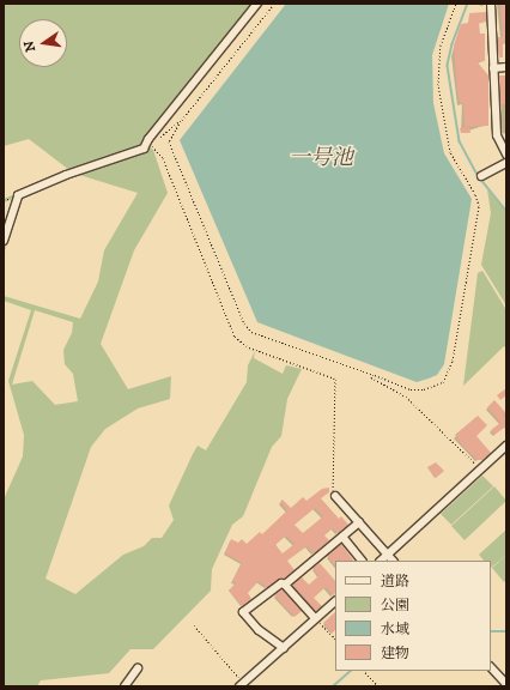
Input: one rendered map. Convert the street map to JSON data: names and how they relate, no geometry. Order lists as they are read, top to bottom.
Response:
{
  "water": ["一号池"],
  "legend": [
    "道路",
    "公園",
    "水域",
    "建物"
  ],
  "north": "left"
}
